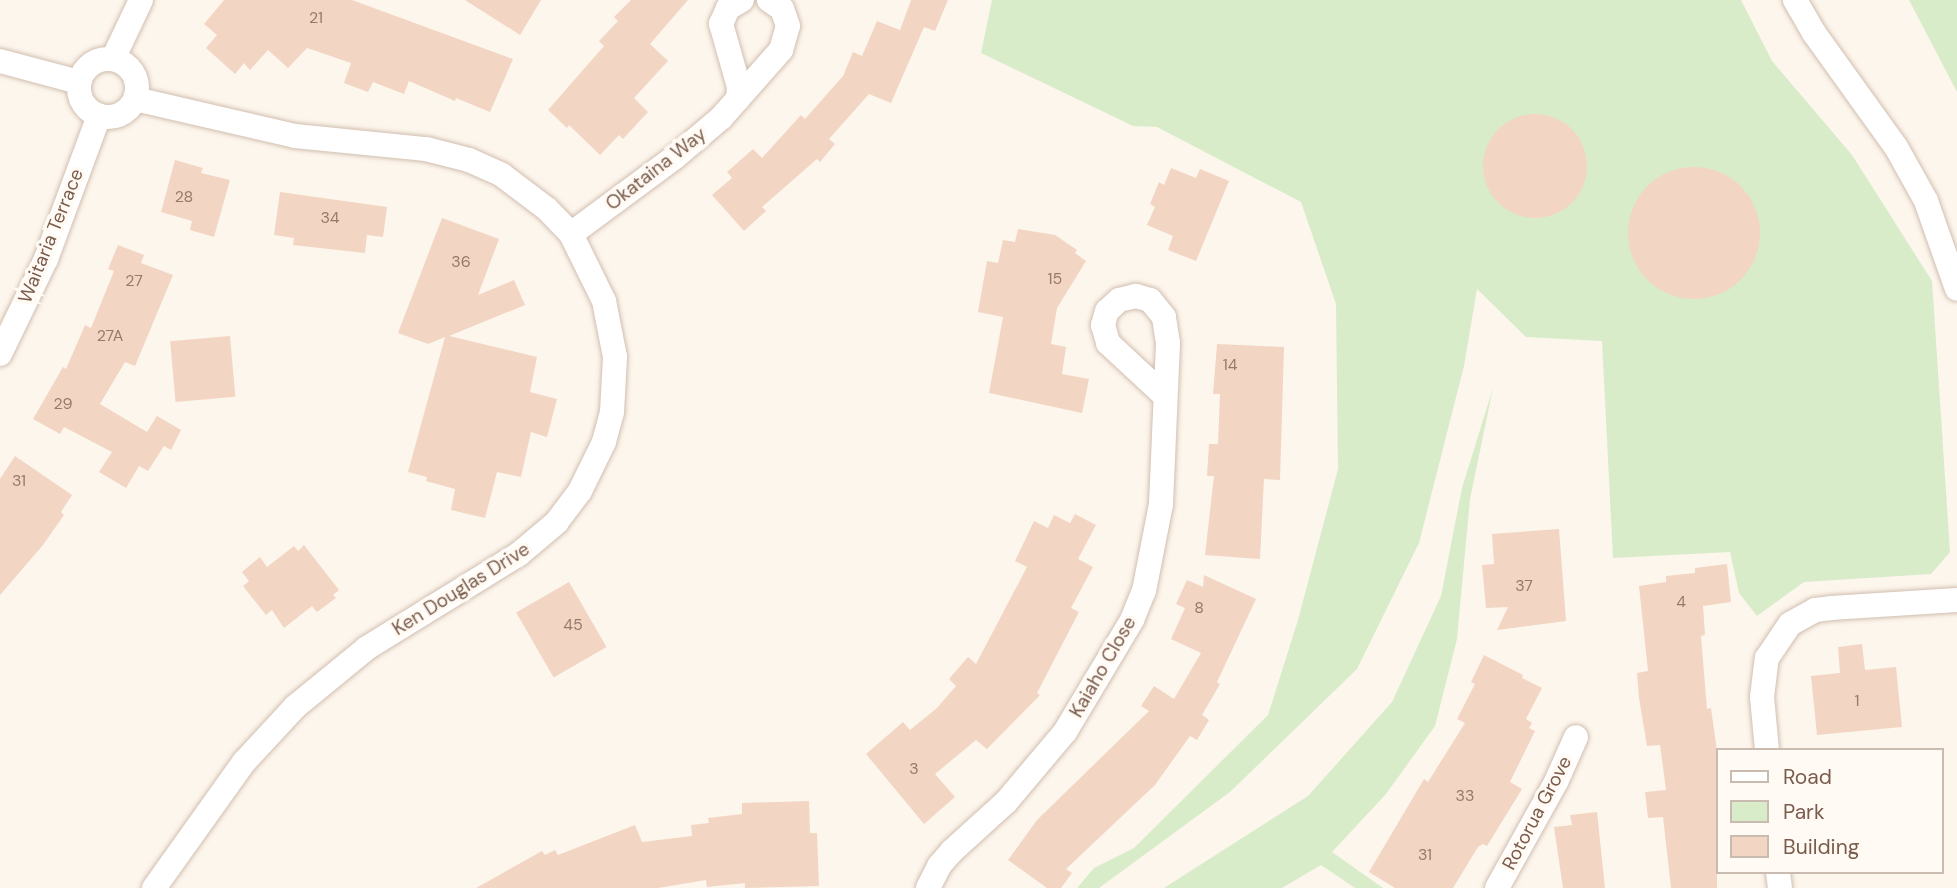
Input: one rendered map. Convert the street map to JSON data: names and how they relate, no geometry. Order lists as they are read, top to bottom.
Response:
{
  "streets": {
    "street": [
      "Okataina Way",
      "Waitaria Terrace",
      "Ken Douglas Drive",
      "Kaiaho Close",
      "Rotorua Grove"
    ]
  },
  "crossings": [
    ["Okataina Way", "Ken Douglas Drive"],
    ["Waitaria Terrace", "Ken Douglas Drive"]
  ],
  "house_numbers": [
    "21",
    "28",
    "34",
    "36",
    "15",
    "27",
    "27A",
    "14",
    "29",
    "31",
    "37",
    "4",
    "8",
    "45",
    "1",
    "3",
    "33",
    "31"
  ],
  "legend": ["Road", "Park", "Building"]
}
